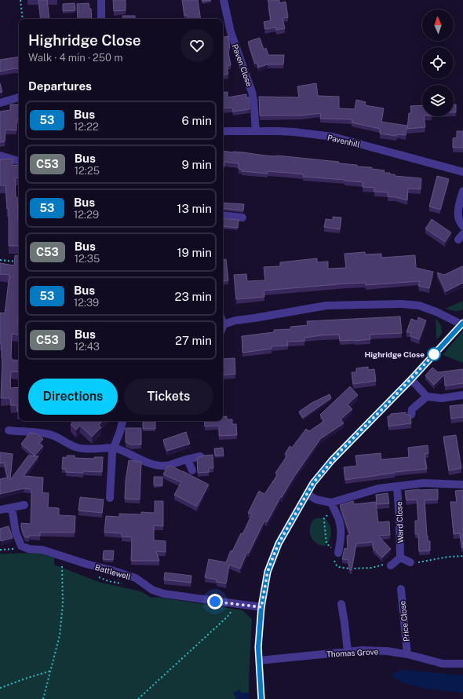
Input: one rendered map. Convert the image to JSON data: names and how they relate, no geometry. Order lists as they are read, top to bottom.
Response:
{
  "streets": {
    "street": [
      "Paven Close",
      "Pavenhill",
      "Ward Close",
      "Battlewell",
      "Price Close",
      "Thomas Grove"
    ]
  },
  "crossings": [
    ["Paven Close", "Pavenhill"],
    ["Price Close", "Thomas Grove"]
  ],
  "places": ["Highridge Close"],
  "lines": ["bus line 53"],
  "north": "top",
  "page": {
    "heading": [
      ["Highridge Close", "Walk · 4 min · 250 m"],
      "Departures"
    ],
    "list": [
      {
        "mark": "53",
        "name": "Bus",
        "note": "12:22",
        "value": "6 min"
      },
      {
        "mark": "C53",
        "name": "Bus",
        "note": "12:25",
        "value": "9 min"
      },
      {
        "mark": "53",
        "name": "Bus",
        "note": "12:29",
        "value": "13 min"
      },
      {
        "mark": "C53",
        "name": "Bus",
        "note": "12:35",
        "value": "19 min"
      },
      {
        "mark": "53",
        "name": "Bus",
        "note": "12:39",
        "value": "23 min"
      },
      {
        "mark": "C53",
        "name": "Bus",
        "note": "12:43",
        "value": "27 min"
      }
    ],
    "buttons": ["Directions", "Tickets"]
  }
}
